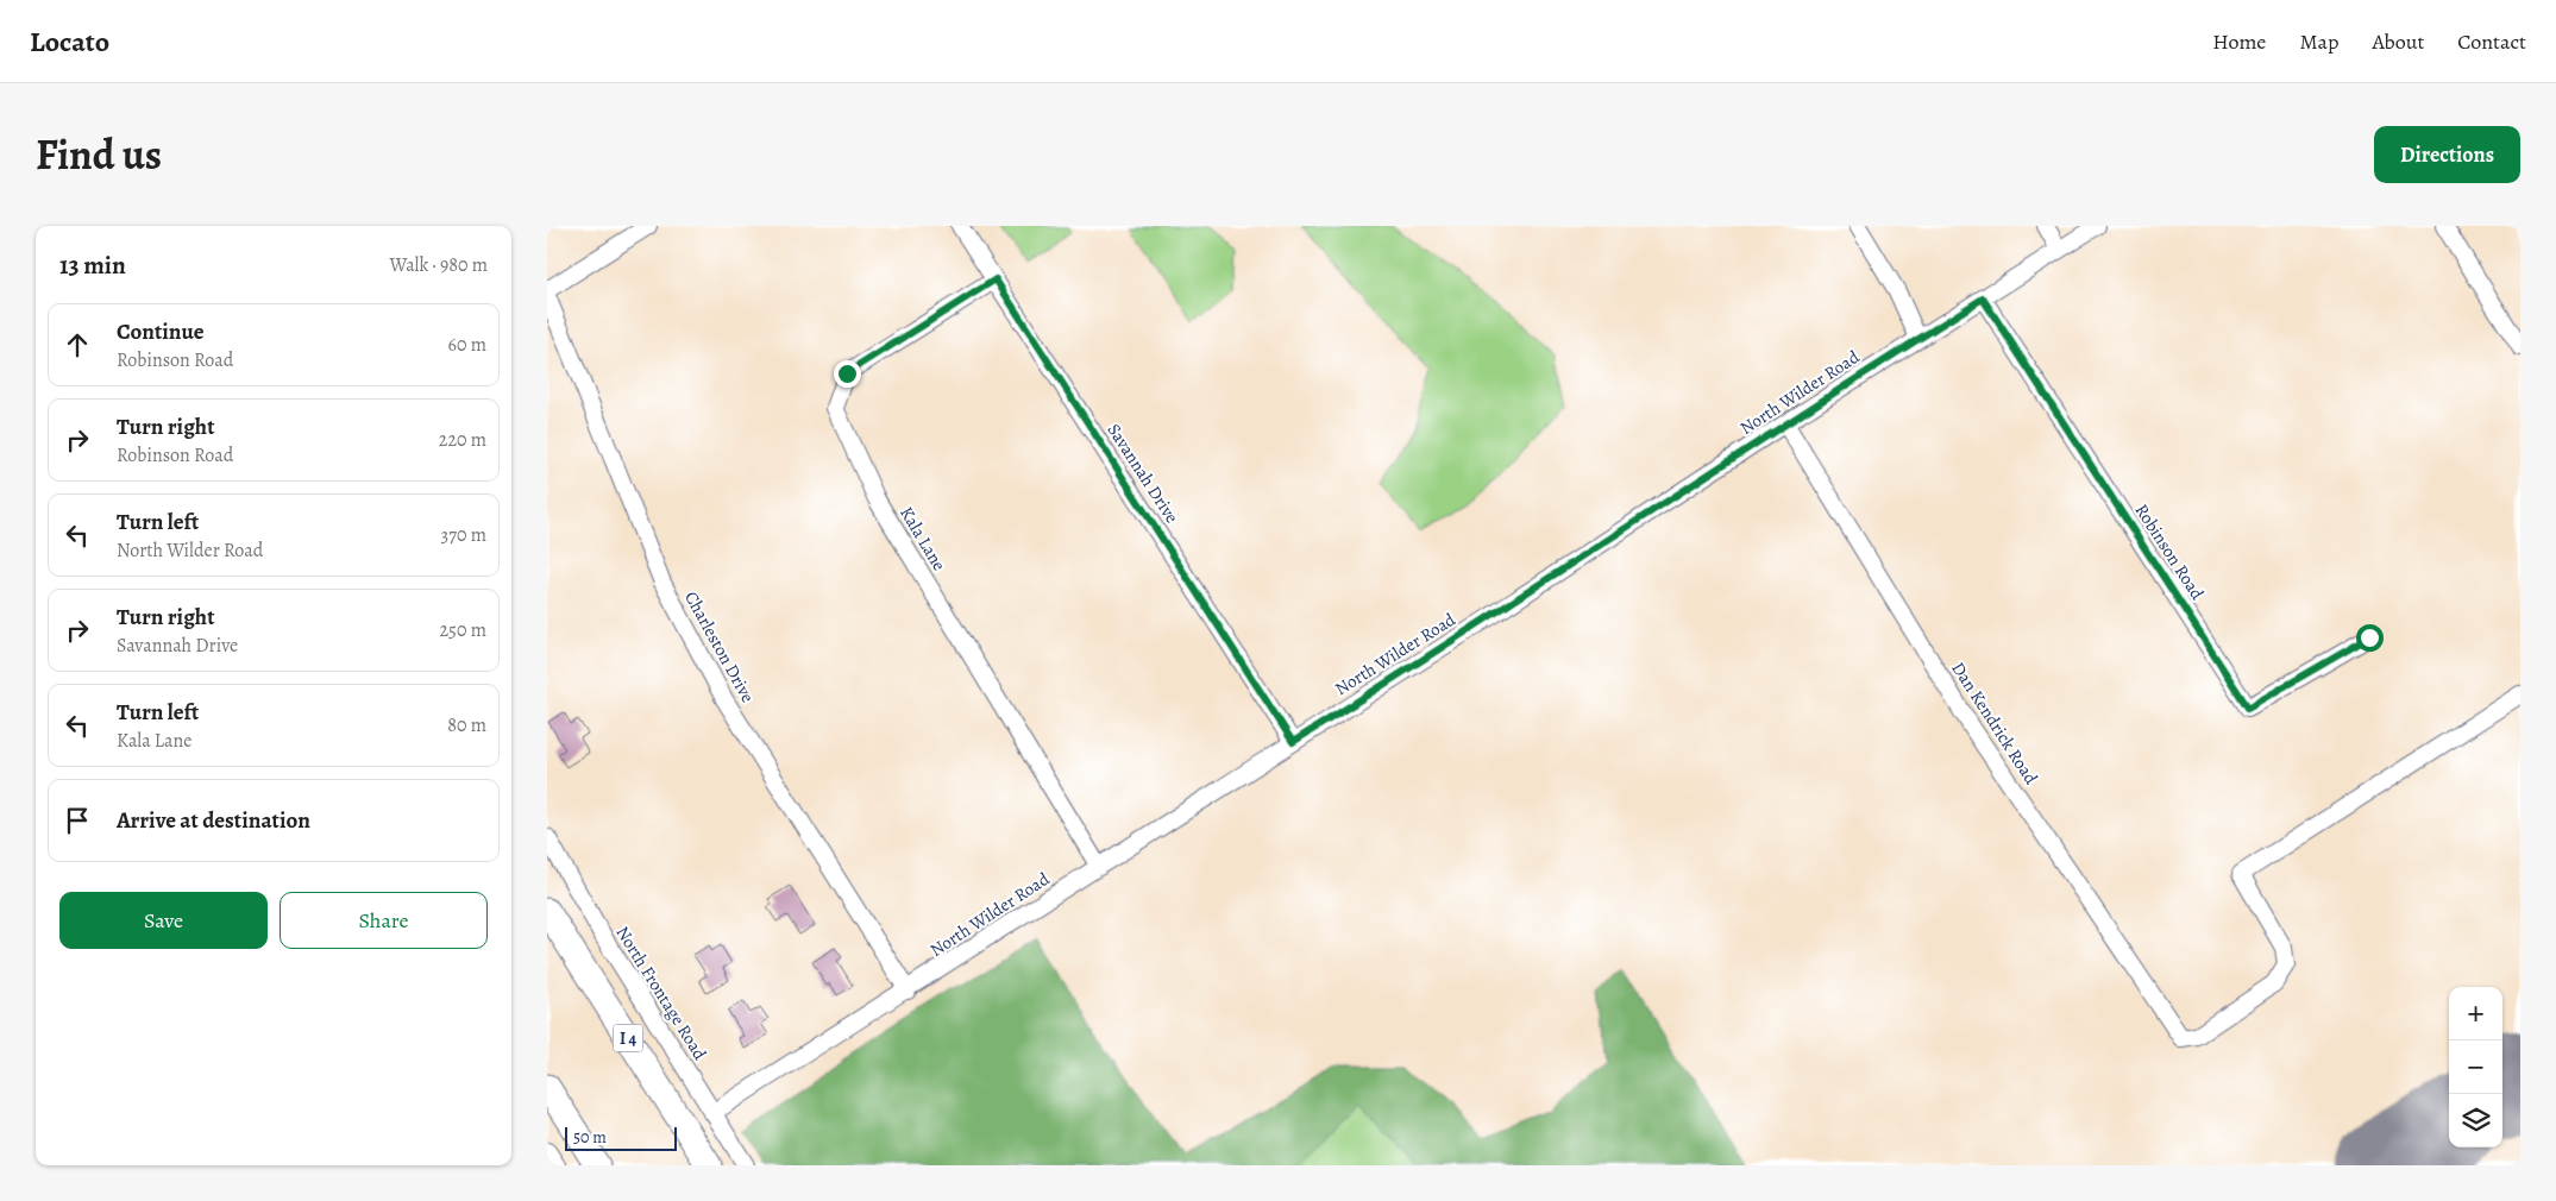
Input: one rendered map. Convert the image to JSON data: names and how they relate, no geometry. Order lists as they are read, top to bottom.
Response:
{
  "streets": {
    "highway": ["I 4"],
    "street": [
      "North Wilder Road",
      "Savannah Drive",
      "Kala Lane",
      "Robinson Road",
      "Charleston Drive",
      "Dan Kendrick Road",
      "North Frontage Road"
    ]
  },
  "crossings": [
    ["North Wilder Road", "Savannah Drive"],
    ["North Wilder Road", "Kala Lane"],
    ["North Wilder Road", "Robinson Road"],
    ["North Wilder Road", "Charleston Drive"],
    ["North Wilder Road", "Dan Kendrick Road"],
    ["North Wilder Road", "North Frontage Road"],
    ["Savannah Drive", "Kala Lane"]
  ],
  "scale_bar": "50 m",
  "page": {
    "header": "Locato",
    "nav": [
      "Home",
      "Map",
      "About",
      "Contact"
    ],
    "title": "Find us",
    "buttons": [
      "Directions",
      ["Save", "Share"]
    ],
    "heading": ["13 min", "Walk · 980 m"],
    "list": [
      ["Continue", "Robinson Road", "60 m"],
      ["Turn right", "Robinson Road", "220 m"],
      ["Turn left", "North Wilder Road", "370 m"],
      ["Turn right", "Savannah Drive", "250 m"],
      ["Turn left", "Kala Lane", "80 m"],
      "Arrive at destination"
    ],
    "map_buttons": ["+", "−"],
    "scale": "50 m"
  }
}
